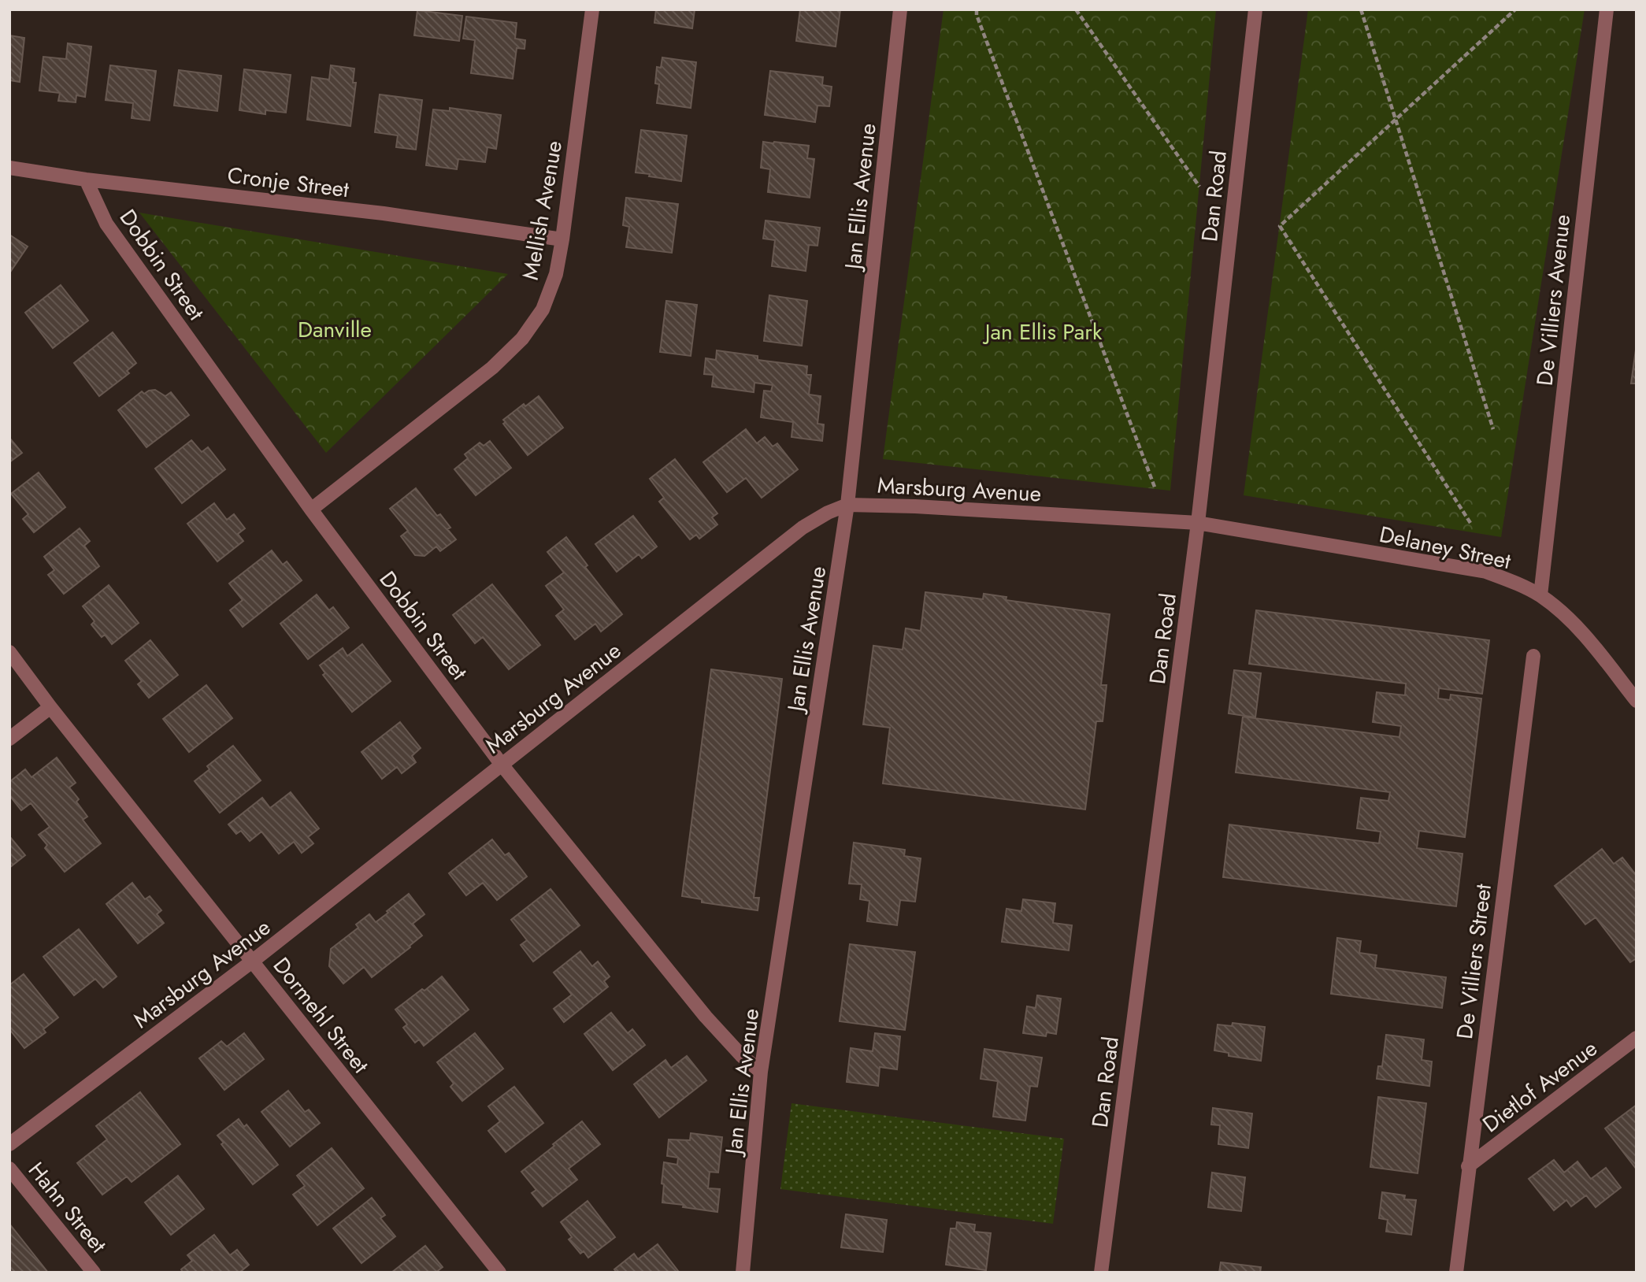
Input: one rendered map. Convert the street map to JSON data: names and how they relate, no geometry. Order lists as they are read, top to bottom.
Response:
{
  "streets": {
    "street": [
      "Cronje Street",
      "Jan Ellis Avenue",
      "Dan Road",
      "Mellish Avenue",
      "Dobbin Street",
      "De Villiers Avenue",
      "Marsburg Avenue",
      "Delaney Street",
      "De Villiers Street",
      "Dormehl Street",
      "Dietlof Avenue",
      "Hahn Street"
    ]
  },
  "crossings": [
    ["Cronje Street", "Mellish Avenue"],
    ["Cronje Street", "Dobbin Street"],
    ["Jan Ellis Avenue", "Dobbin Street"],
    ["Jan Ellis Avenue", "Marsburg Avenue"],
    ["Dan Road", "Marsburg Avenue"],
    ["Dan Road", "Delaney Street"],
    ["Mellish Avenue", "Dobbin Street"],
    ["Dobbin Street", "Marsburg Avenue"],
    ["De Villiers Avenue", "Delaney Street"],
    ["Marsburg Avenue", "Delaney Street"],
    ["Marsburg Avenue", "Dormehl Street"],
    ["De Villiers Street", "Dietlof Avenue"]
  ],
  "parks": ["Danville", "Jan Ellis Park"]
}
